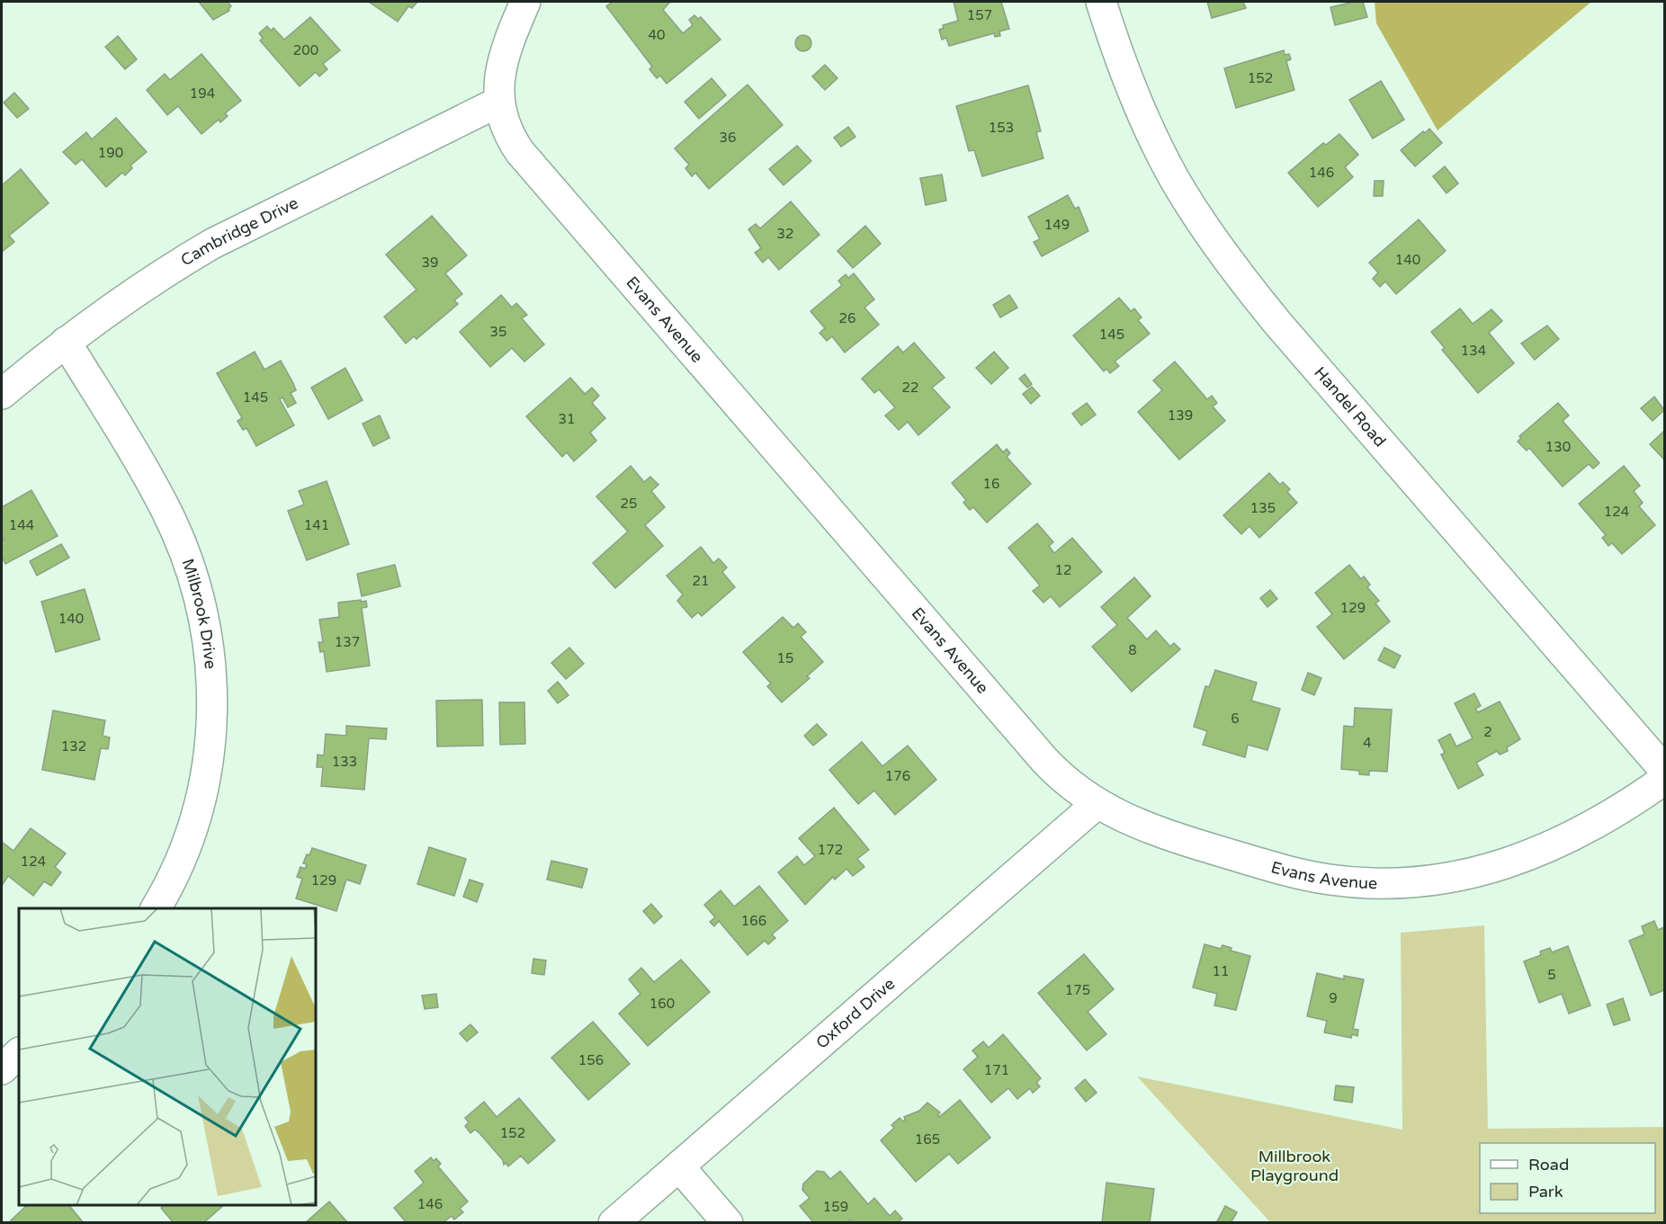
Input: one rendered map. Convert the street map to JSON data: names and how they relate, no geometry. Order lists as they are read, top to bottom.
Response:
{
  "streets": {
    "street": [
      "Cambridge Drive",
      "Evans Avenue",
      "Handel Road",
      "Milbrook Drive",
      "Oxford Drive"
    ]
  },
  "crossings": [
    ["Cambridge Drive", "Evans Avenue"],
    ["Cambridge Drive", "Milbrook Drive"],
    ["Evans Avenue", "Oxford Drive"]
  ],
  "parks": ["Millbrook Playground"],
  "house_numbers": [
    "157",
    "40",
    "200",
    "152",
    "194",
    "153",
    "36",
    "190",
    "146",
    "149",
    "32",
    "140",
    "39",
    "26",
    "35",
    "145",
    "134",
    "22",
    "145",
    "139",
    "31",
    "130",
    "16",
    "25",
    "135",
    "124",
    "144",
    "141",
    "12",
    "21",
    "129",
    "140",
    "137",
    "8",
    "15",
    "6",
    "2",
    "4",
    "132",
    "133",
    "176",
    "172",
    "124",
    "129",
    "166",
    "11",
    "5",
    "175",
    "9",
    "160",
    "156",
    "171",
    "152",
    "165",
    "146",
    "159"
  ],
  "legend": ["Road", "Park"]
}
